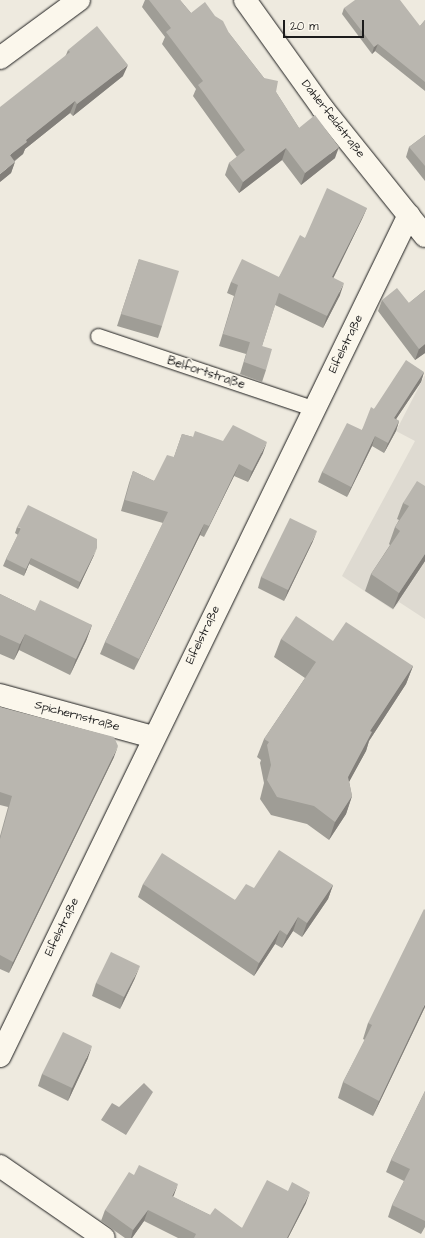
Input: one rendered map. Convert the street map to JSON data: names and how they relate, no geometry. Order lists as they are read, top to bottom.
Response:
{
  "streets": {
    "street": ["Dahlerfeldstraße", "Eifelstraße", "Spichernstraße"],
    "lane": ["Belfortstraße"]
  },
  "crossings": [
    ["Dahlerfeldstraße", "Eifelstraße"],
    ["Eifelstraße", "Belfortstraße"],
    ["Eifelstraße", "Spichernstraße"]
  ],
  "scale_bar": "20 m"
}
